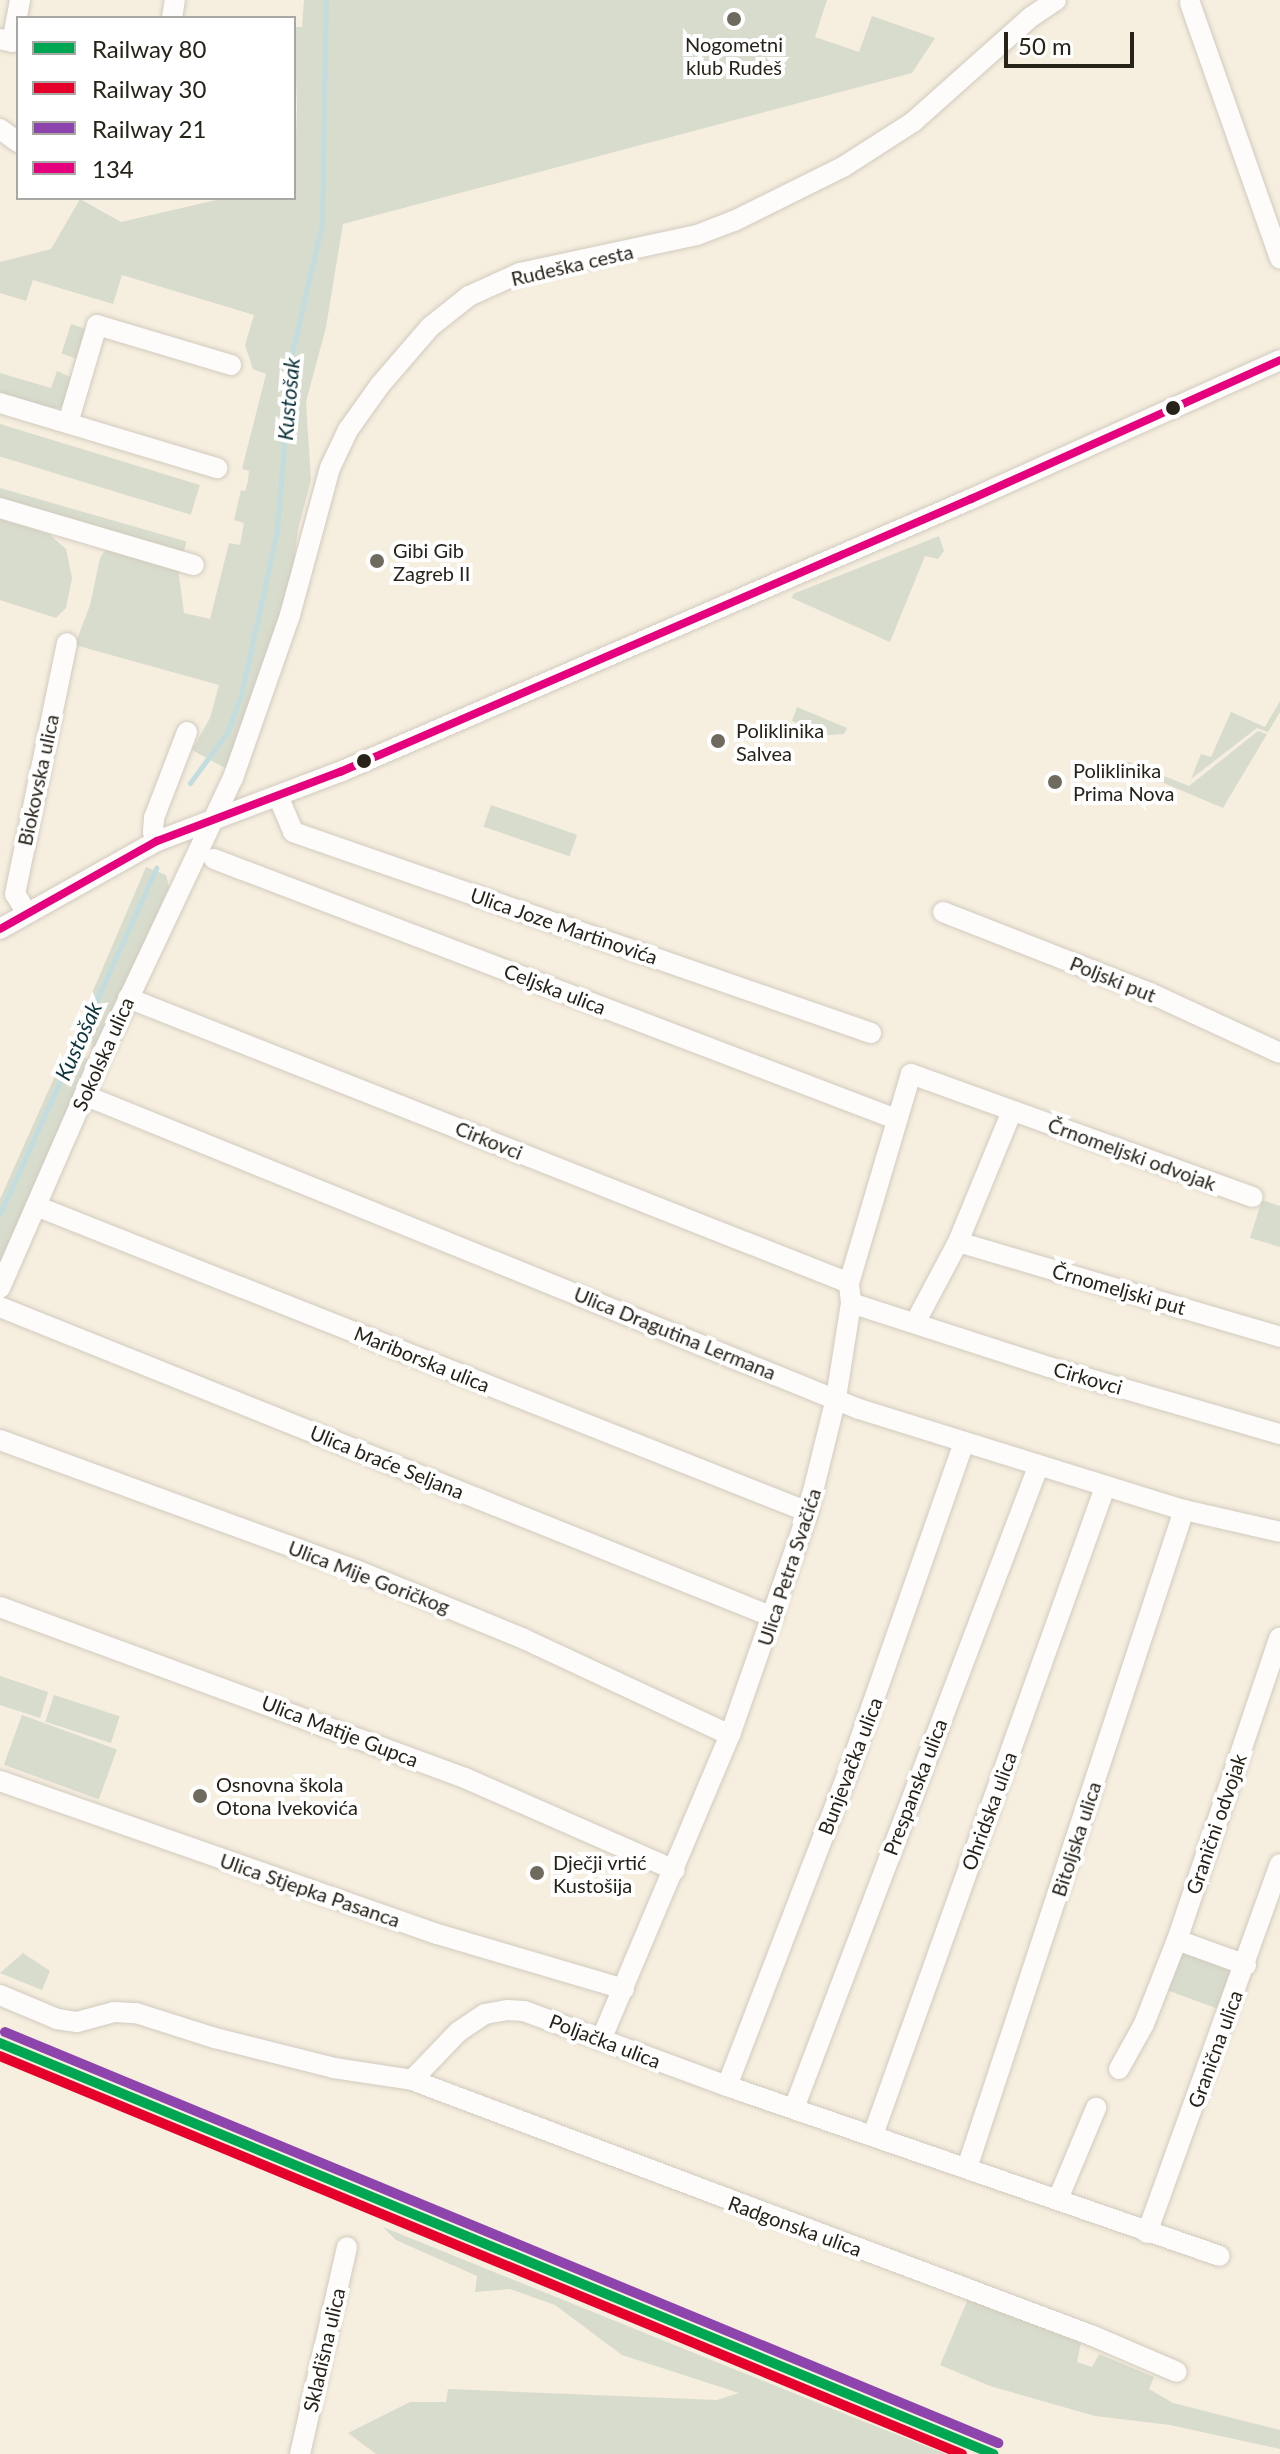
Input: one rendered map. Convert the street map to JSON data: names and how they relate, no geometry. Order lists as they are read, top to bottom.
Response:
{
  "streets": {
    "street": [
      "Rudeška cesta",
      "Biokovska ulica",
      "Ulica Joze Martinovića",
      "Poljski put",
      "Celjska ulica",
      "Sokolska ulica",
      "Cirkovci",
      "Črnomeljski odvojak",
      "Črnomeljski put",
      "Ulica Dragutina Lermana",
      "Mariborska ulica",
      "Ulica braće Seljana",
      "Ulica Petra Svačića",
      "Ulica Mije Goričkog",
      "Ulica Matije Gupca",
      "Bunjevačka ulica",
      "Prespanska ulica",
      "Ohridska ulica",
      "Granični odvojak",
      "Bitoljska ulica",
      "Ulica Stjepka Pasanca",
      "Poljačka ulica",
      "Granična ulica",
      "Radgonska ulica",
      "Skladišna ulica"
    ]
  },
  "crossings": [
    ["Rudeška cesta", "Sokolska ulica"],
    ["Celjska ulica", "Ulica Petra Svačića"],
    ["Sokolska ulica", "Cirkovci"],
    ["Sokolska ulica", "Ulica Dragutina Lermana"],
    ["Sokolska ulica", "Mariborska ulica"],
    ["Cirkovci", "Ulica Petra Svačića"],
    ["Črnomeljski odvojak", "Ulica Petra Svačića"],
    ["Ulica Dragutina Lermana", "Ulica Petra Svačića"],
    ["Ulica Dragutina Lermana", "Bunjevačka ulica"],
    ["Ulica Dragutina Lermana", "Prespanska ulica"],
    ["Ulica Dragutina Lermana", "Ohridska ulica"],
    ["Ulica Dragutina Lermana", "Bitoljska ulica"],
    ["Mariborska ulica", "Ulica Petra Svačića"],
    ["Ulica braće Seljana", "Ulica Petra Svačića"],
    ["Ulica Petra Svačića", "Ulica Mije Goričkog"],
    ["Ulica Petra Svačića", "Ulica Matije Gupca"],
    ["Ulica Petra Svačića", "Ulica Stjepka Pasanca"],
    ["Ulica Petra Svačića", "Poljačka ulica"],
    ["Bunjevačka ulica", "Poljačka ulica"],
    ["Prespanska ulica", "Poljačka ulica"],
    ["Ohridska ulica", "Poljačka ulica"],
    ["Bitoljska ulica", "Poljačka ulica"],
    ["Poljačka ulica", "Granična ulica"],
    ["Poljačka ulica", "Radgonska ulica"]
  ],
  "water": ["Kustošak"],
  "places": [
    "Nogometni klub Rudeš",
    "Gibi Gib Zagreb II",
    "Poliklinika Salvea",
    "Poliklinika Prima Nova",
    "Osnovna škola Otona Ivekovića",
    "Dječji vrtić Kustošija"
  ],
  "lines": [
    "transit line 134",
    "rail line 21",
    "rail line 80",
    "rail line 30"
  ],
  "legend": [
    "Railway 80",
    "Railway 30",
    "Railway 21",
    "134"
  ],
  "scale_bar": "50 m"
}
